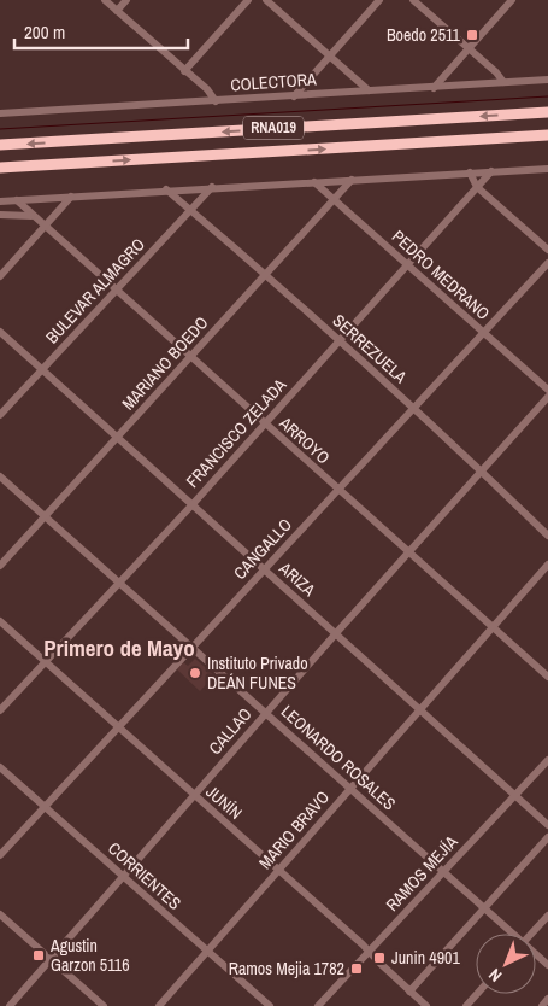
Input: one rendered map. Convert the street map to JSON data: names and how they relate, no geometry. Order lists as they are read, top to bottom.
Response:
{
  "streets": {
    "highway": ["RNA019"],
    "street": [
      "COLECTORA",
      "PEDRO MEDRANO",
      "BULEVAR ALMAGRO",
      "SERREZUELA",
      "MARIANO BOEDO",
      "FRANCISCO ZELADA",
      "ARROYO",
      "CANGALLO",
      "ARIZA",
      "CALLAO",
      "LEONARDO ROSALES",
      "JUNÍN",
      "MARIO BRAVO",
      "RAMOS MEJÍA",
      "CORRIENTES"
    ]
  },
  "crossings": [
    ["PEDRO MEDRANO", "MARIANO BOEDO"],
    ["PEDRO MEDRANO", "FRANCISCO ZELADA"],
    ["PEDRO MEDRANO", "CANGALLO"],
    ["BULEVAR ALMAGRO", "SERREZUELA"],
    ["BULEVAR ALMAGRO", "ARROYO"],
    ["BULEVAR ALMAGRO", "ARIZA"],
    ["SERREZUELA", "MARIANO BOEDO"],
    ["SERREZUELA", "FRANCISCO ZELADA"],
    ["SERREZUELA", "CANGALLO"],
    ["SERREZUELA", "CALLAO"],
    ["MARIANO BOEDO", "ARROYO"],
    ["MARIANO BOEDO", "ARIZA"],
    ["MARIANO BOEDO", "LEONARDO ROSALES"],
    ["FRANCISCO ZELADA", "ARROYO"],
    ["FRANCISCO ZELADA", "ARIZA"],
    ["FRANCISCO ZELADA", "LEONARDO ROSALES"],
    ["FRANCISCO ZELADA", "JUNÍN"],
    ["ARROYO", "CANGALLO"],
    ["ARROYO", "CALLAO"],
    ["ARROYO", "MARIO BRAVO"],
    ["CANGALLO", "ARIZA"],
    ["CANGALLO", "LEONARDO ROSALES"],
    ["CANGALLO", "JUNÍN"],
    ["CANGALLO", "CORRIENTES"],
    ["ARIZA", "CALLAO"],
    ["ARIZA", "MARIO BRAVO"],
    ["ARIZA", "RAMOS MEJÍA"],
    ["CALLAO", "LEONARDO ROSALES"],
    ["CALLAO", "JUNÍN"],
    ["CALLAO", "CORRIENTES"],
    ["LEONARDO ROSALES", "MARIO BRAVO"],
    ["LEONARDO ROSALES", "RAMOS MEJÍA"],
    ["JUNÍN", "MARIO BRAVO"],
    ["JUNÍN", "RAMOS MEJÍA"],
    ["MARIO BRAVO", "CORRIENTES"]
  ],
  "districts": ["Primero de Mayo"],
  "places": {
    "transit": [
      "Boedo 2511",
      "Agustin Garzon 5116",
      "Junin 4901",
      "Ramos Mejia 1782"
    ],
    "other": ["Instituto Privado DEÁN FUNES"]
  },
  "scale_bar": "200 m",
  "north": "bottom left"
}
